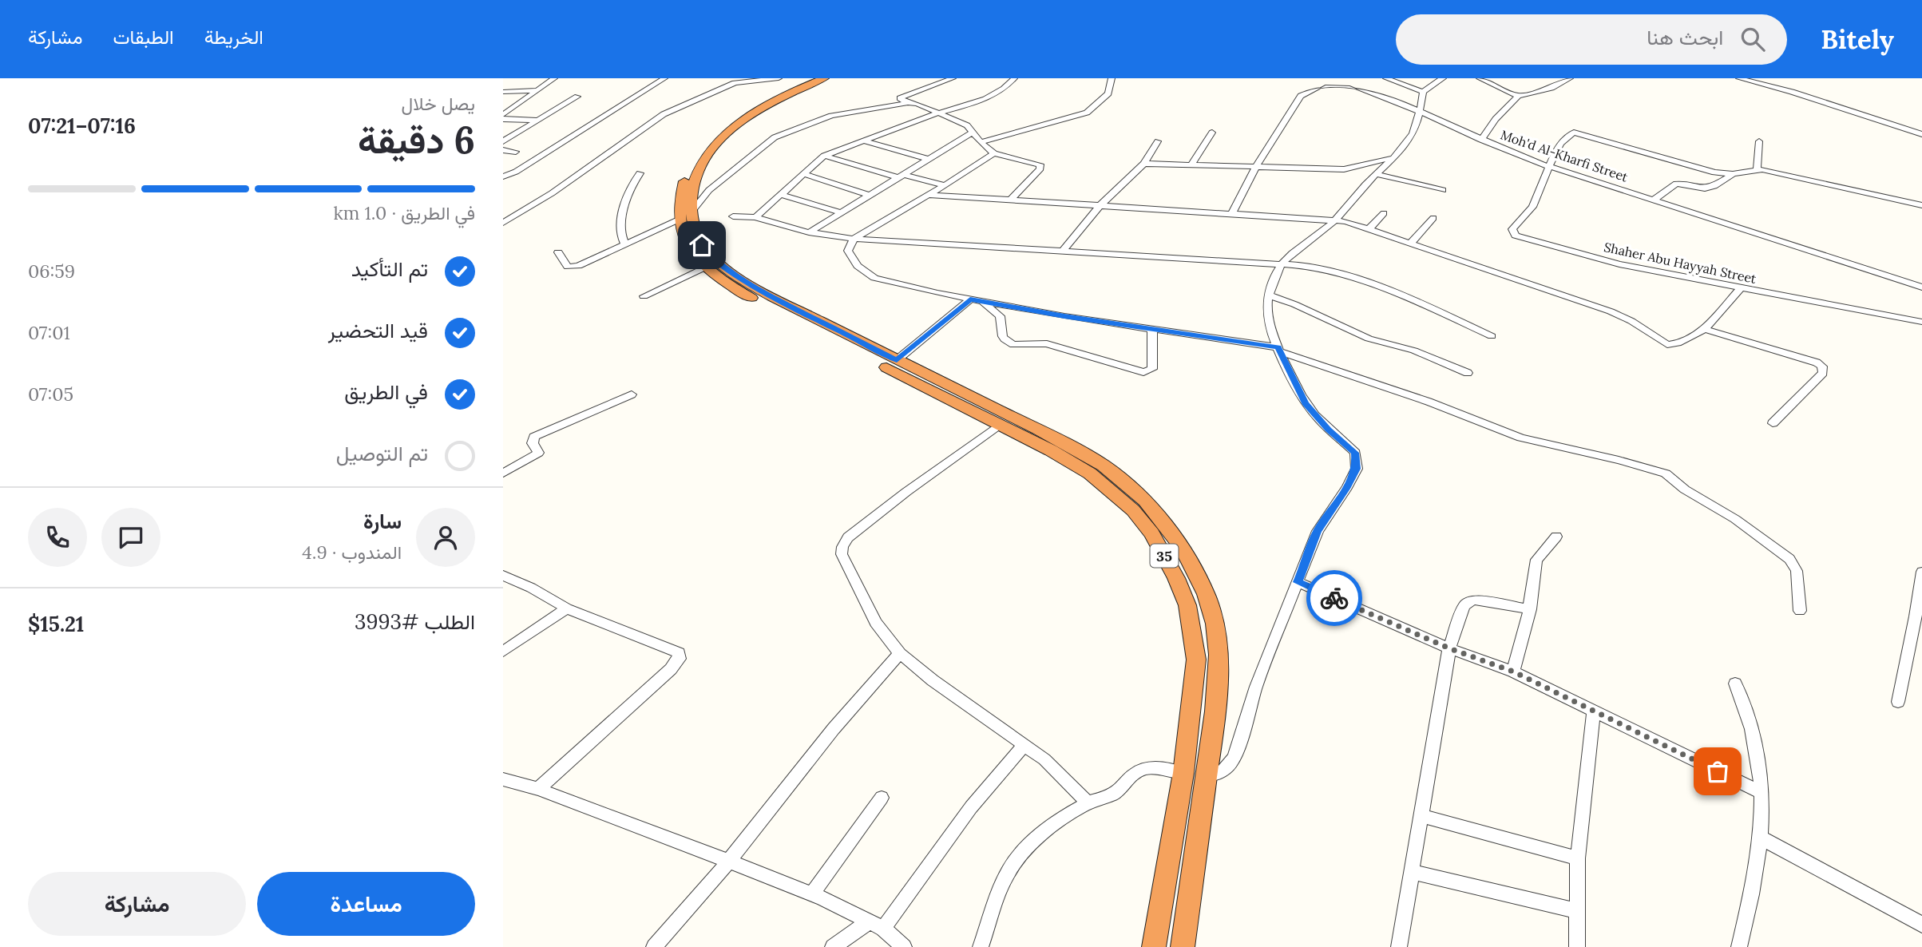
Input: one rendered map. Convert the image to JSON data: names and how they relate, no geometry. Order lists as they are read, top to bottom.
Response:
{
  "streets": {
    "highway": ["35"],
    "street": ["Moh'd Al-Kharfi Street", "Shaher Abu Hayyah Street"]
  },
  "crossings": [
    ["Moh'd Al-Kharfi Street", "Shaher Abu Hayyah Street"]
  ],
  "page": {
    "header": "Bitely",
    "search": "ابحث هنا",
    "nav": ["الخريطة", "الطبقات", "مشاركة"],
    "heading": ["6 دقيقة", "يصل خلال", "07:16–07:21"],
    "panel": [
      "سارة",
      "المندوب · 4.9",
      "الطلب #3993",
      "$15.21"
    ],
    "bar": "في الطريق · 1.0 km",
    "list": [
      ["تم التأكيد", "06:59"],
      ["قيد التحضير", "07:01"],
      ["في الطريق", "07:05"],
      "تم التوصيل"
    ],
    "buttons": ["مساعدة", "مشاركة"]
  }
}
